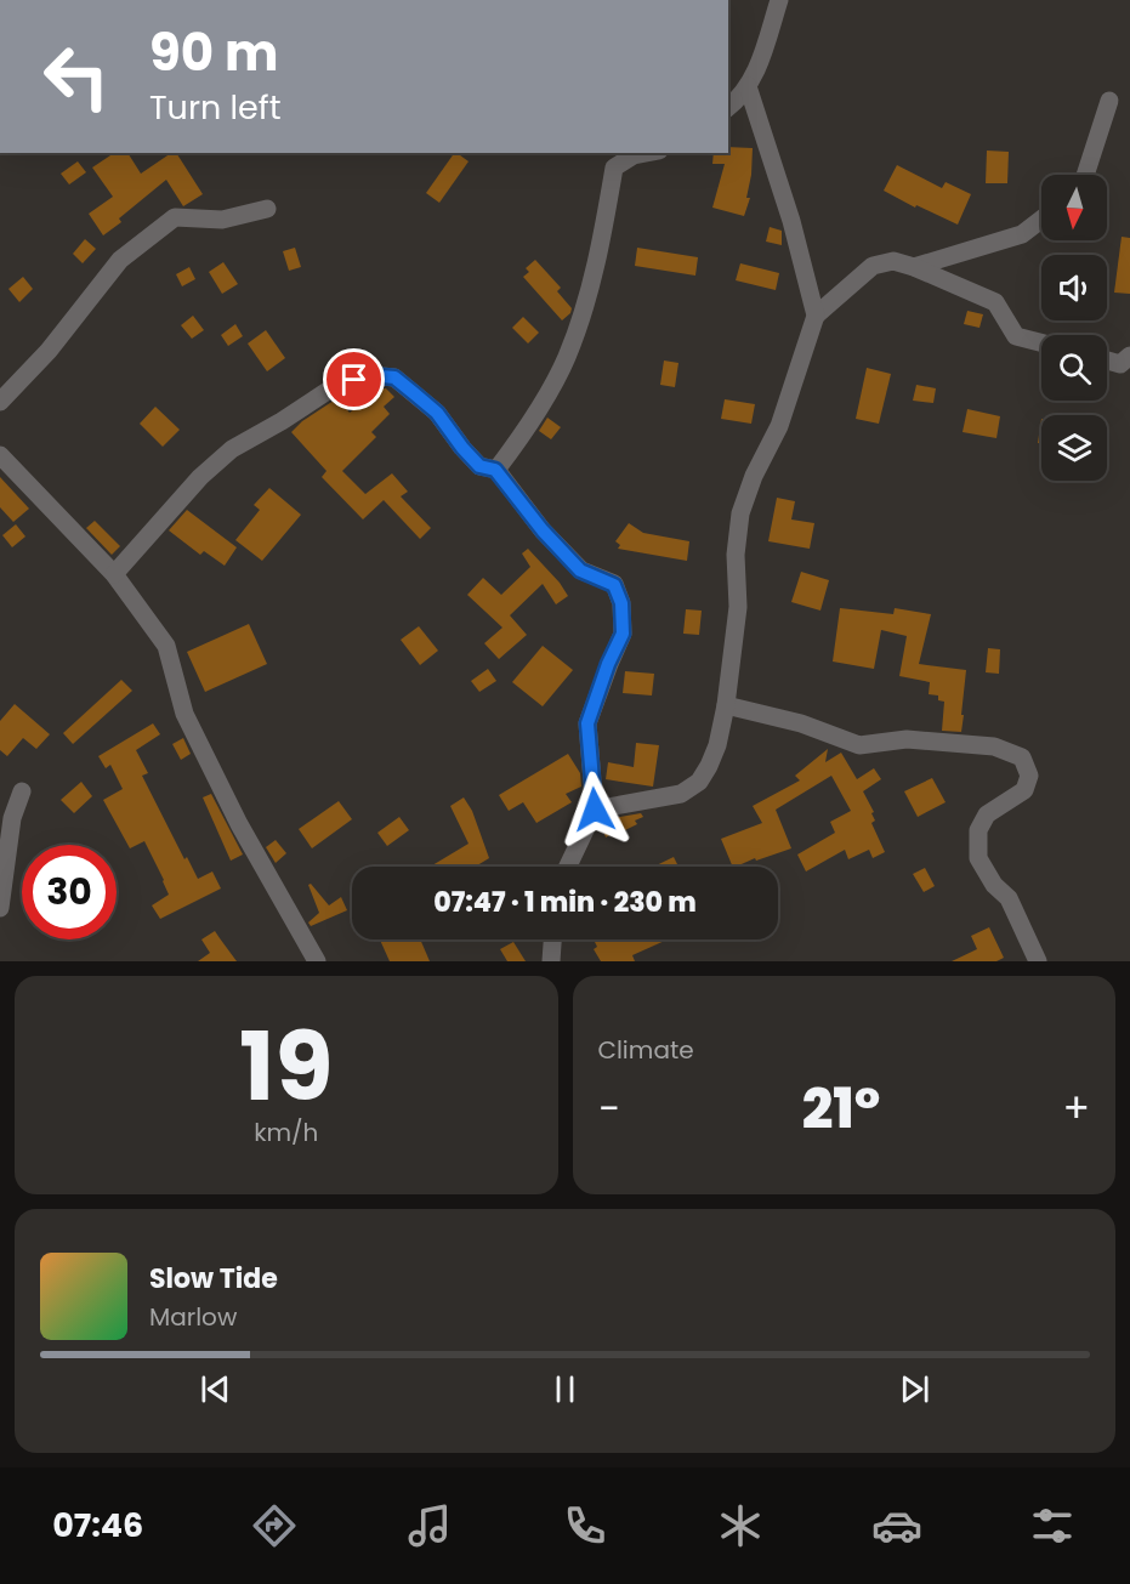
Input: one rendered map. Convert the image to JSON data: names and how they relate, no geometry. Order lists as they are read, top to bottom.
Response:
{
  "north": "bottom",
  "page": {
    "turn": ["90 m", "Turn left"],
    "limit": "30",
    "trip": "07:47 · 1 min · 230 m",
    "tile": [
      ["19", "km/h"],
      "Climate"
    ],
    "heat": ["−", "21°", "+"],
    "song": ["Slow Tide", "Marlow"],
    "tabs": "07:46"
  }
}
